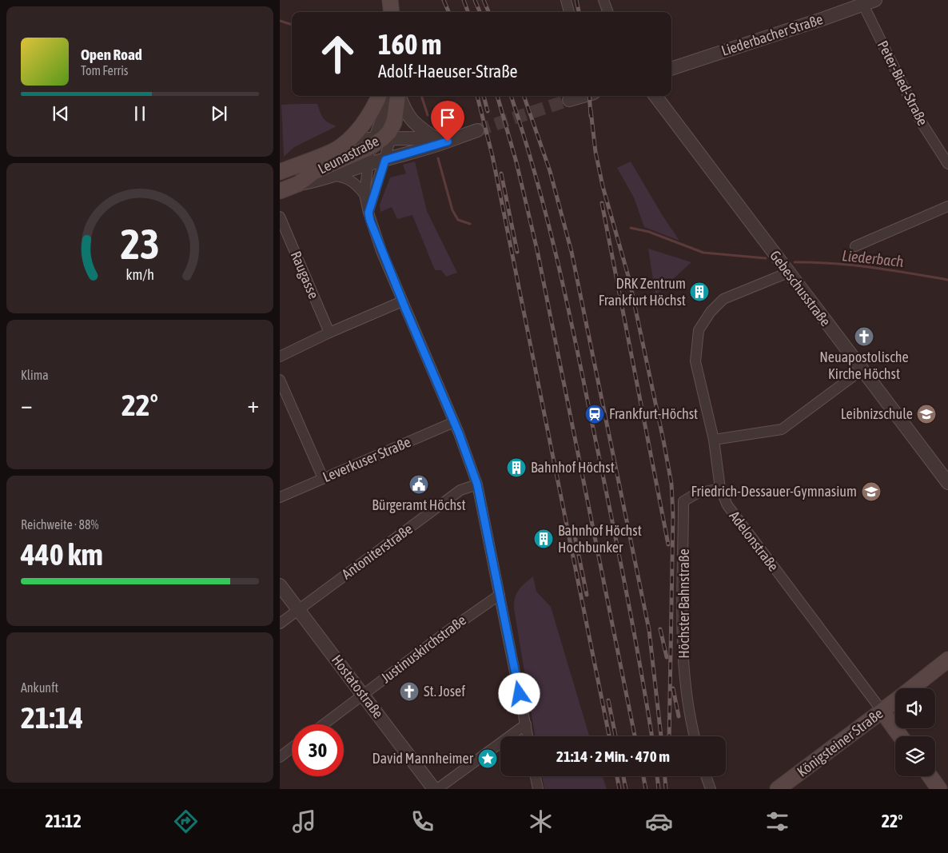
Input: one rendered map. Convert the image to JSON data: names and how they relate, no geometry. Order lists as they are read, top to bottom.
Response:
{
  "streets": {
    "main road": ["Leunastraße", "Königsteiner Straße"],
    "street": [
      "Liederbacher Straße",
      "Peter-Bied-Straße",
      "Raugasse",
      "Gebeschusstraße",
      "Leverkuser Straße",
      "Adelonstraße",
      "Antoniterstraße",
      "Höchster Bahnstraße",
      "Justinuskirchstraße",
      "Hostatostraße"
    ]
  },
  "crossings": [
    ["Liederbacher Straße", "Peter-Bied-Straße"],
    ["Gebeschusstraße", "Adelonstraße"],
    ["Adelonstraße", "Höchster Bahnstraße"],
    ["Adelonstraße", "Königsteiner Straße"],
    ["Antoniterstraße", "Hostatostraße"],
    ["Justinuskirchstraße", "Hostatostraße"]
  ],
  "water": ["Liederbach"],
  "places": {
    "building": ["DRK Zentrum Frankfurt Höchst", "Bahnhof Höchst", "Bahnhof Höchst Hochbunker"],
    "church": ["Neuapostolische Kirche Höchst", "St. Josef"],
    "station": ["Frankfurt-Höchst"],
    "school or university": ["Leibnizschule", "Friedrich-Dessauer-Gymnasium"],
    "public building": ["Bürgeramt Höchst"],
    "place": ["David Mannheimer"]
  },
  "page": {
    "turn": ["160 m", "Adolf-Haeuser-Straße"],
    "song": ["Open Road", "Tom Ferris"],
    "tile": [
      "Klima",
      ["Reichweite · 88%", "440 km"],
      ["Ankunft", "21:14"]
    ],
    "heat": ["−", "22°", "+"],
    "limit": "30",
    "trip": "21:14 · 2 Min. · 470 m",
    "tabs": ["21:12", "22°"],
    "gauge": ["23", "km/h"]
  }
}
